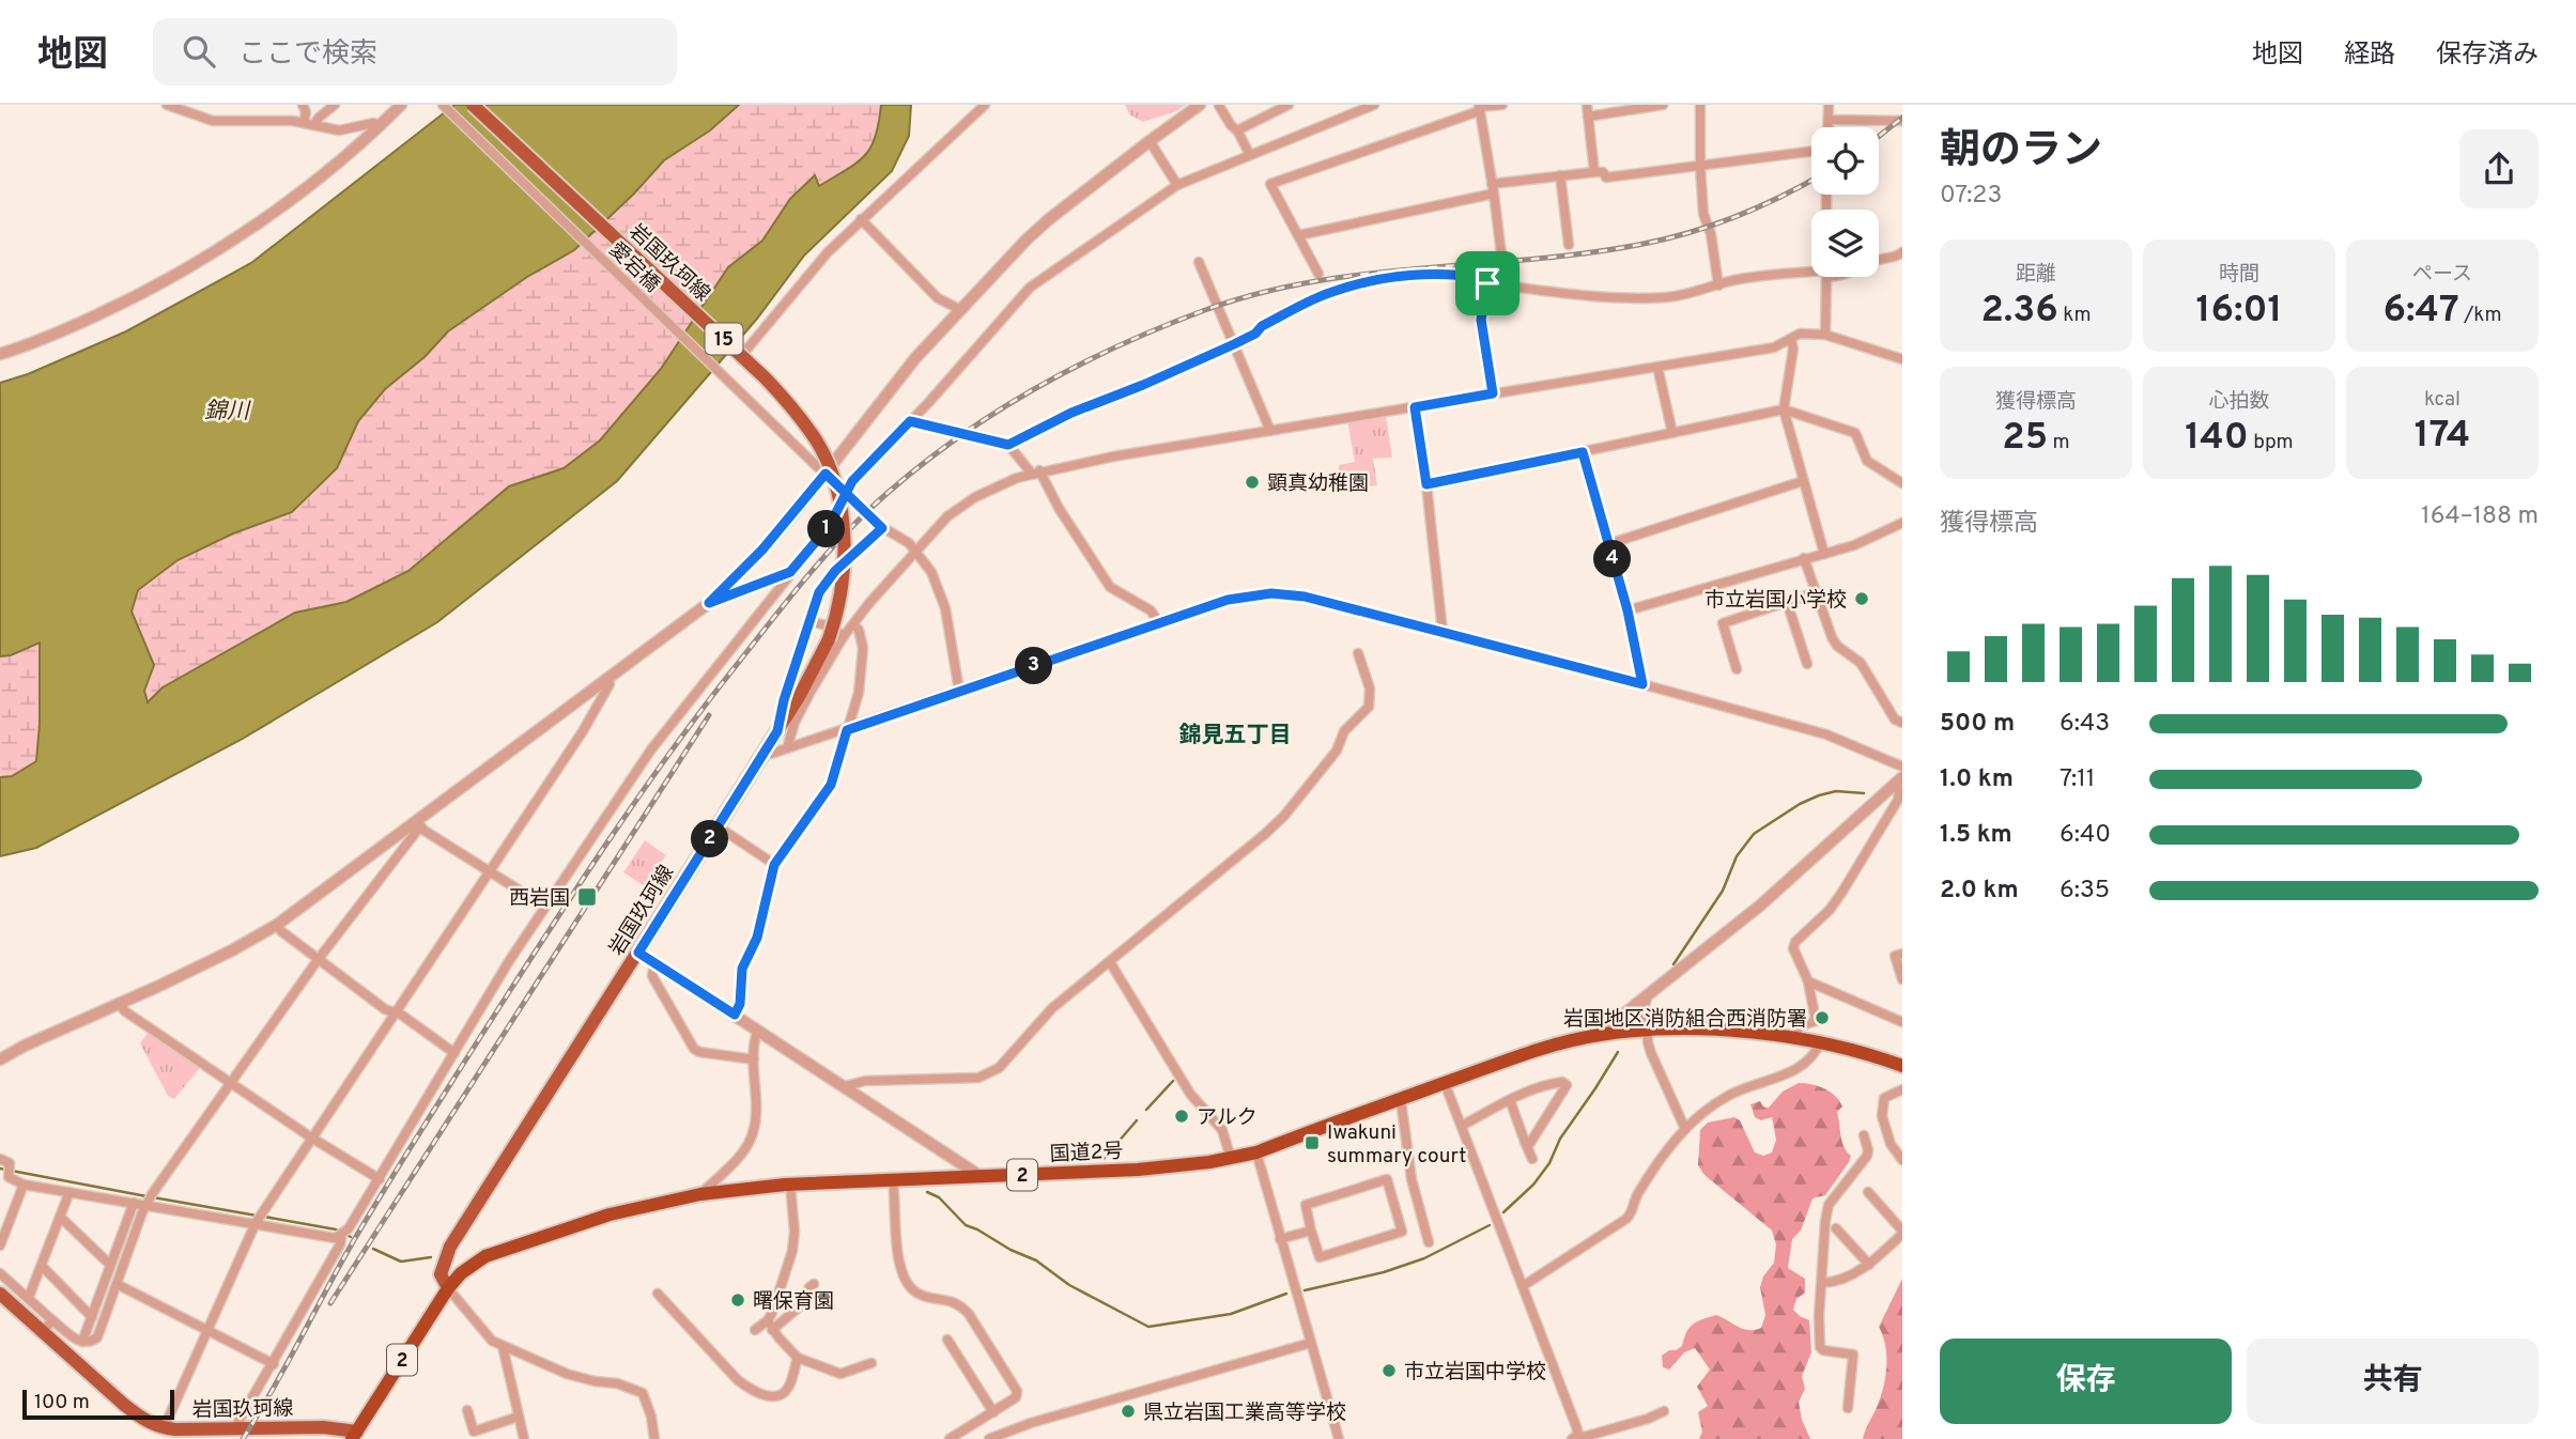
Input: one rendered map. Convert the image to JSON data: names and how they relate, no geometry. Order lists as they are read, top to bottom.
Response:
{
  "streets": {
    "highway": ["国道2号", "2"],
    "main road": ["岩国玖珂線", "15"],
    "street": ["愛宕橋"]
  },
  "crossings": [
    ["岩国玖珂線", "国道2号"]
  ],
  "districts": ["錦見五丁目"],
  "water": ["錦川"],
  "places": {
    "other": [
      "顕真幼稚園",
      "市立岩国小学校",
      "岩国地区消防組合西消防署",
      "アルク",
      "曙保育園",
      "市立岩国中学校",
      "県立岩国工業高等学校"
    ],
    "transit": ["西岩国", "Iwakuni summary court"]
  },
  "scale_bar": "100 m",
  "page": {
    "header": "地図",
    "search": "ここで検索",
    "nav": ["地図", "経路", "保存済み"],
    "heading": ["朝のラン", "07:23"],
    "stats": [
      ["距離", "2.36 km"],
      ["時間", "16:01"],
      ["ペース", "6:47 /km"],
      ["獲得標高", "25 m"],
      ["心拍数", "140 bpm"],
      ["kcal", "174"]
    ],
    "chart": ["獲得標高", "164–188 m"],
    "pins": [
      "1",
      "4",
      "3",
      "2"
    ],
    "list": [
      {
        "name": "500 m",
        "note": "6:43"
      },
      {
        "name": "1.0 km",
        "note": "7:11"
      },
      {
        "name": "1.5 km",
        "note": "6:40"
      },
      {
        "name": "2.0 km",
        "note": "6:35"
      }
    ],
    "buttons": ["保存", "共有"],
    "scale": "100 m"
  }
}
